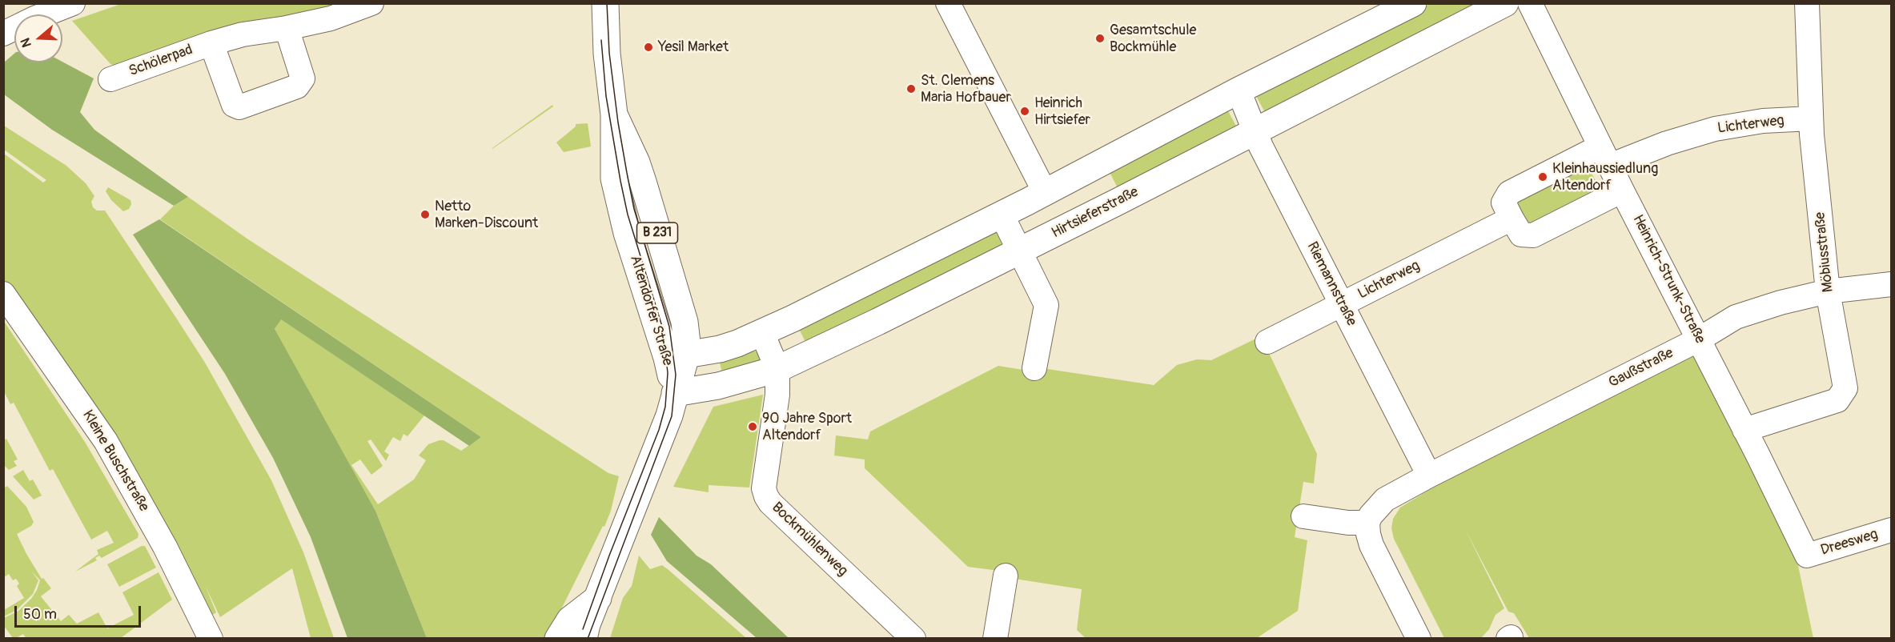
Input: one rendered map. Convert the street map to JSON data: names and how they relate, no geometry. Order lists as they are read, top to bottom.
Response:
{
  "streets": {
    "main road": ["Hirtsieferstraße", "B 231", "Altendorfer Straße"],
    "street": [
      "Schölerpad",
      "Lichterweg",
      "Möbiusstraße",
      "Heinrich-Strunk-Straße",
      "Riemannstraße",
      "Gaußstraße",
      "Kleine Buschstraße",
      "Bockmühlenweg",
      "Dreesweg"
    ]
  },
  "crossings": [
    ["Lichterweg", "Möbiusstraße"],
    ["Lichterweg", "Heinrich-Strunk-Straße"],
    ["Lichterweg", "Riemannstraße"],
    ["Hirtsieferstraße", "Riemannstraße"],
    ["Hirtsieferstraße", "Altendorfer Straße"],
    ["Hirtsieferstraße", "Bockmühlenweg"],
    ["Möbiusstraße", "Heinrich-Strunk-Straße"],
    ["Möbiusstraße", "Gaußstraße"],
    ["Heinrich-Strunk-Straße", "Gaußstraße"],
    ["Heinrich-Strunk-Straße", "Dreesweg"],
    ["Riemannstraße", "Gaußstraße"]
  ],
  "places": [
    "Gesamtschule Bockmühle",
    "Yesil Market",
    "St. Clemens Maria Hofbauer",
    "Heinrich Hirtsiefer",
    "Kleinhaussiedlung Altendorf",
    "Netto Marken-Discount",
    "90 Jahre Sport Altendorf"
  ],
  "scale_bar": "50 m",
  "north": "left"
}
